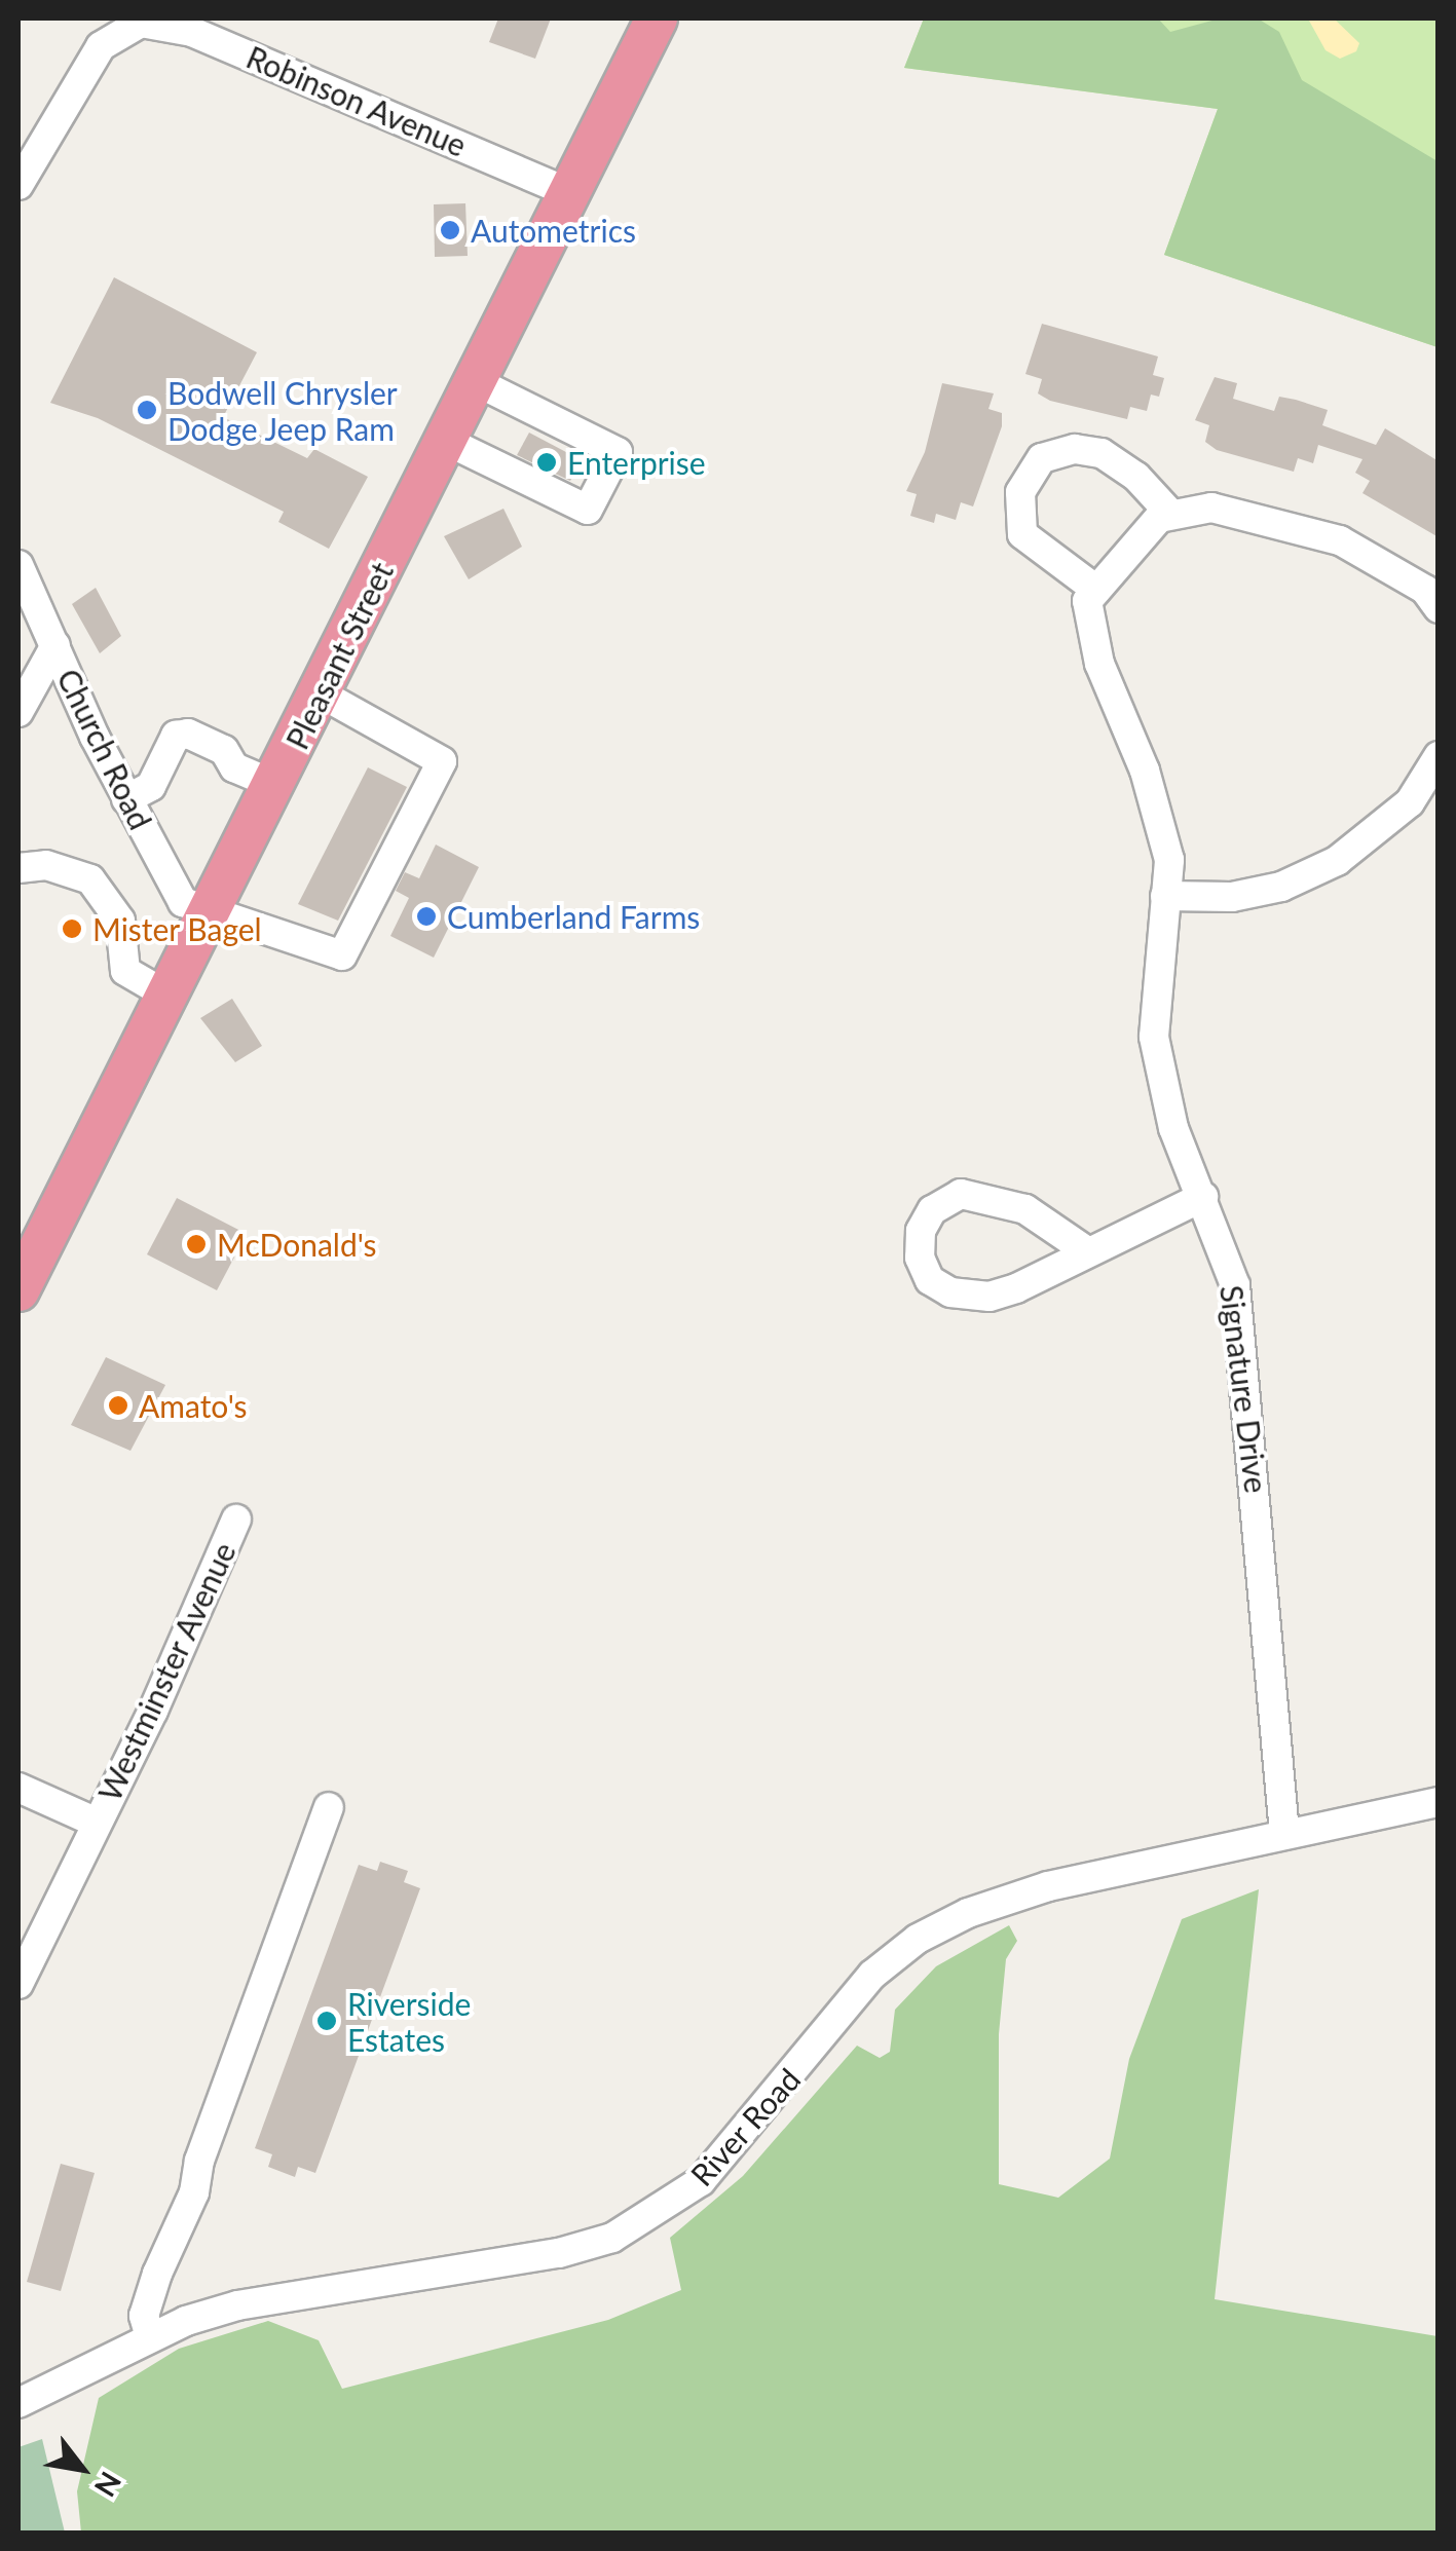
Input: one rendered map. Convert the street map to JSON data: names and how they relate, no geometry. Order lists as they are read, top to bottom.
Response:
{
  "streets": {
    "highway": ["Pleasant Street"],
    "street": [
      "Robinson Avenue",
      "Church Road",
      "Signature Drive",
      "Westminster Avenue",
      "River Road"
    ]
  },
  "crossings": [
    ["Robinson Avenue", "Pleasant Street"],
    ["Pleasant Street", "Church Road"],
    ["Signature Drive", "River Road"]
  ],
  "places": [
    "Autometrics",
    "Bodwell Chrysler Dodge Jeep Ram",
    "Enterprise",
    "Cumberland Farms",
    "Mister Bagel",
    "McDonald's",
    "Amato's",
    "Riverside Estates"
  ],
  "north": "bottom right"
}
